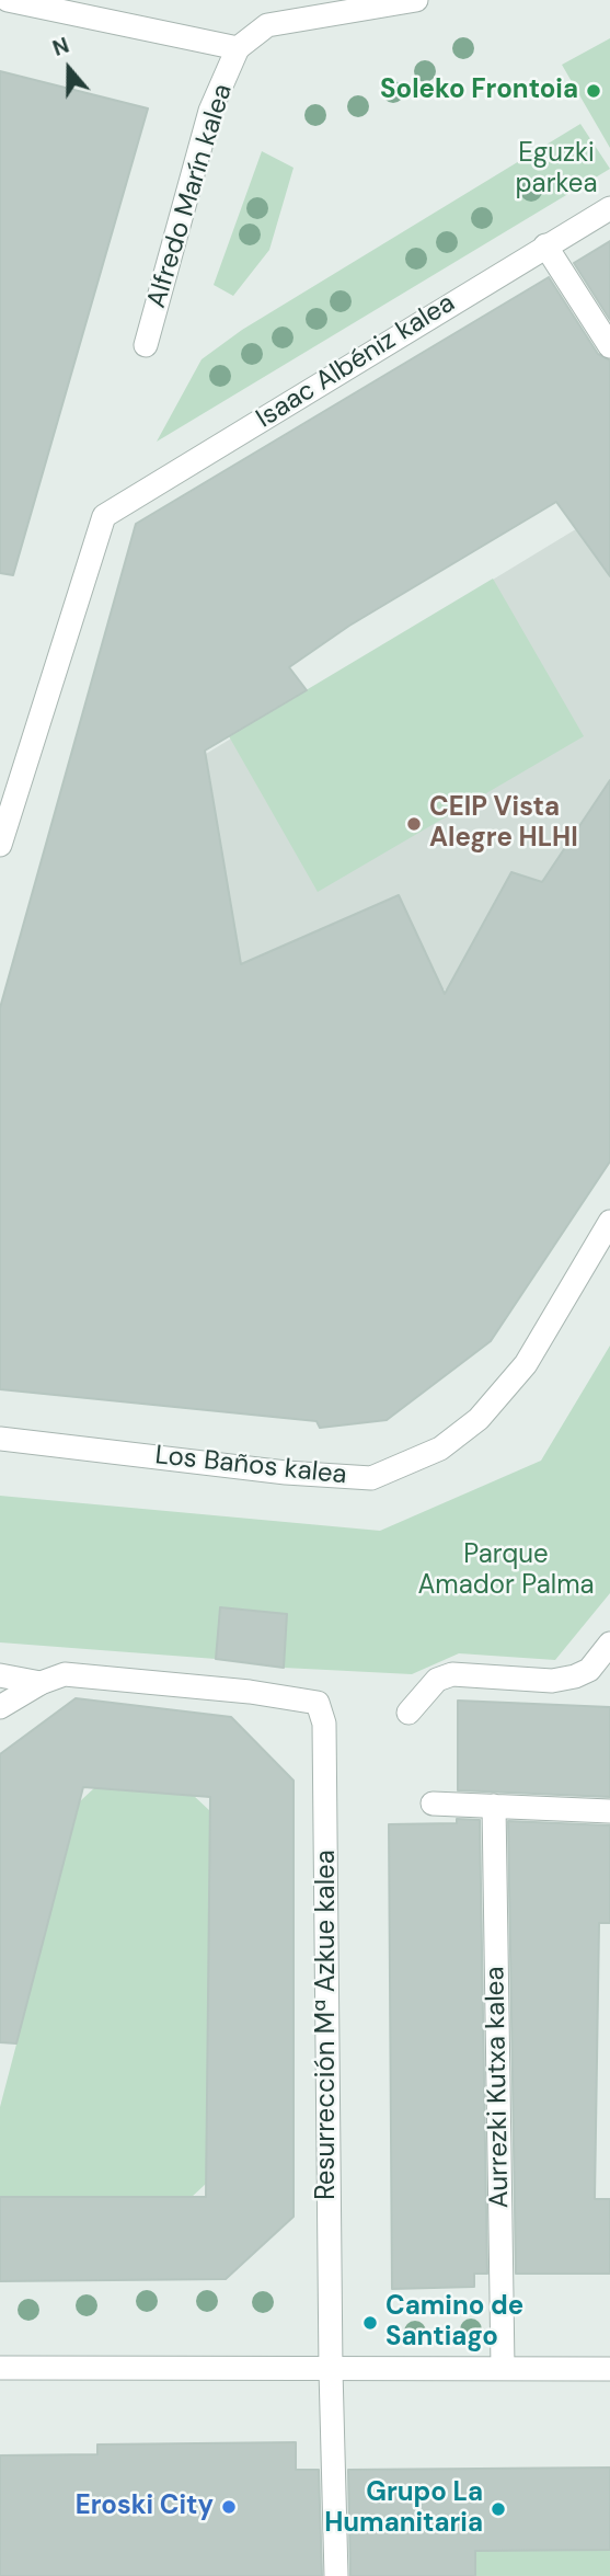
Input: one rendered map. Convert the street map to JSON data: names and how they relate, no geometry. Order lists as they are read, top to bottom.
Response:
{
  "streets": {
    "street": [
      "Alfredo Marín kalea",
      "Isaac Albéniz kalea",
      "Los Baños kalea",
      "Resurrección Mª Azkue kalea",
      "Aurrezki Kutxa kalea"
    ]
  },
  "parks": ["Eguzki parkea", "Parque Amador Palma"],
  "places": [
    "Soleko Frontoia",
    "CEIP Vista Alegre HLHI",
    "Camino de Santiago",
    "Eroski City",
    "Grupo La Humanitaria"
  ],
  "north": "top"
}
